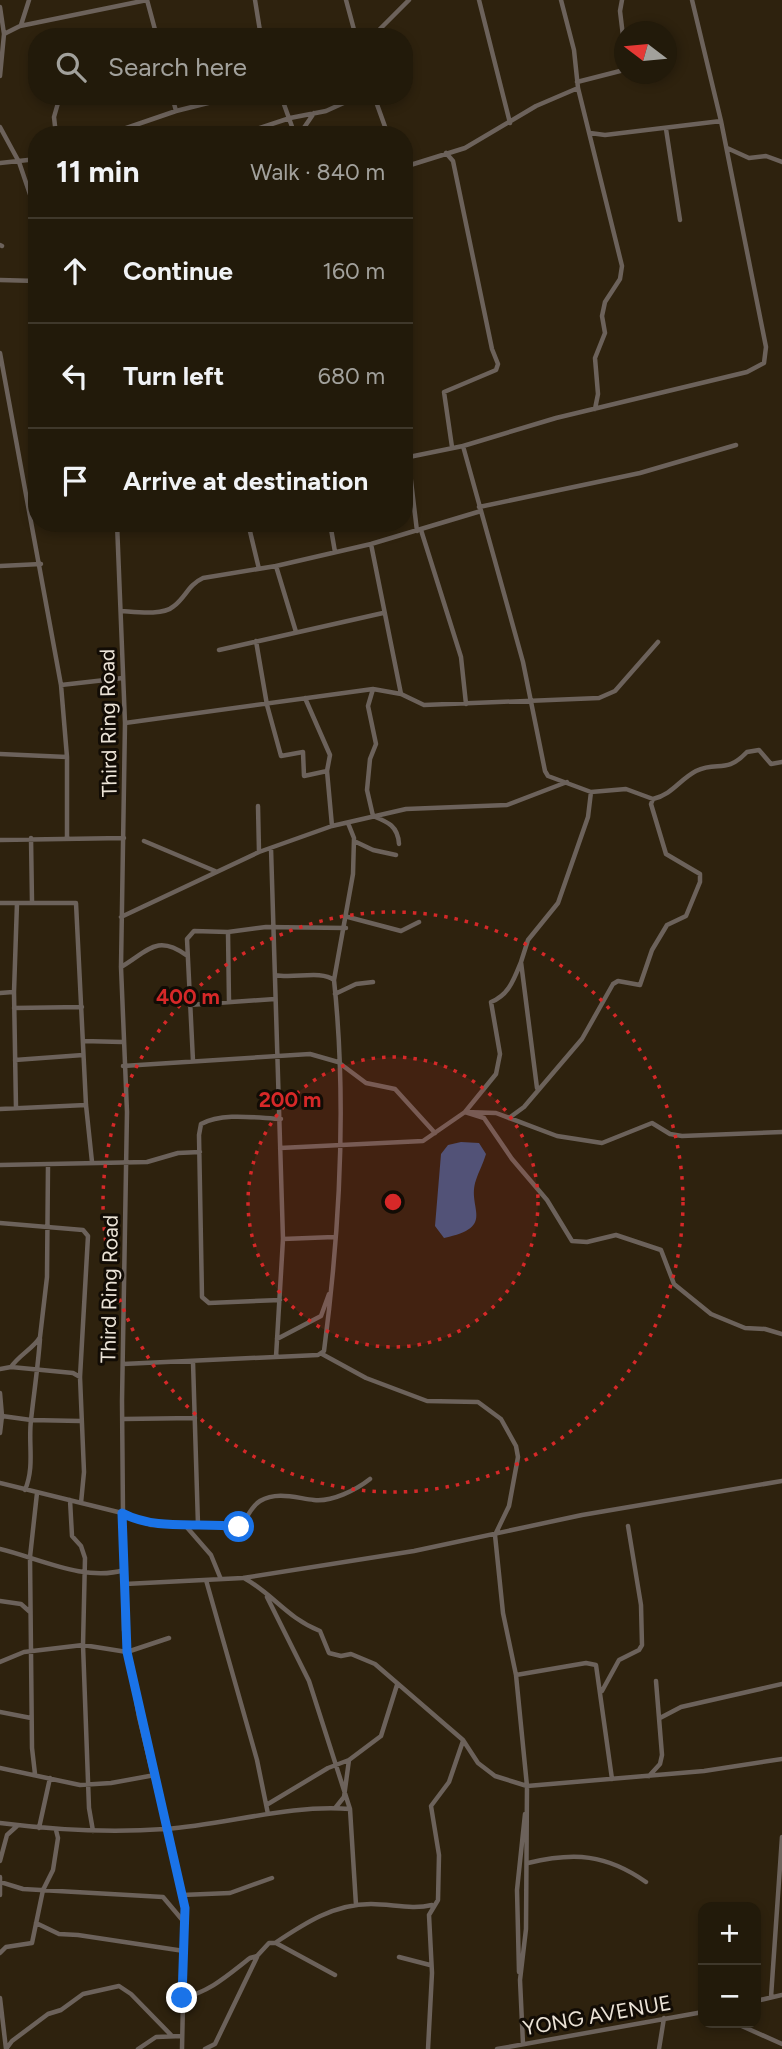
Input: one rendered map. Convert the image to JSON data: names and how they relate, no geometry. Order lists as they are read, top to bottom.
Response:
{
  "streets": {
    "street": ["Third Ring Road", "YONG AVENUE"]
  },
  "north": "left",
  "page": {
    "search": "Search here",
    "heading": ["11 min", "Walk · 840 m"],
    "list": [
      ["Continue", "160 m"],
      ["Turn left", "680 m"],
      "Arrive at destination"
    ],
    "map_buttons": ["+", "−"]
  },
  "rings": ["400 m", "200 m"]
}
